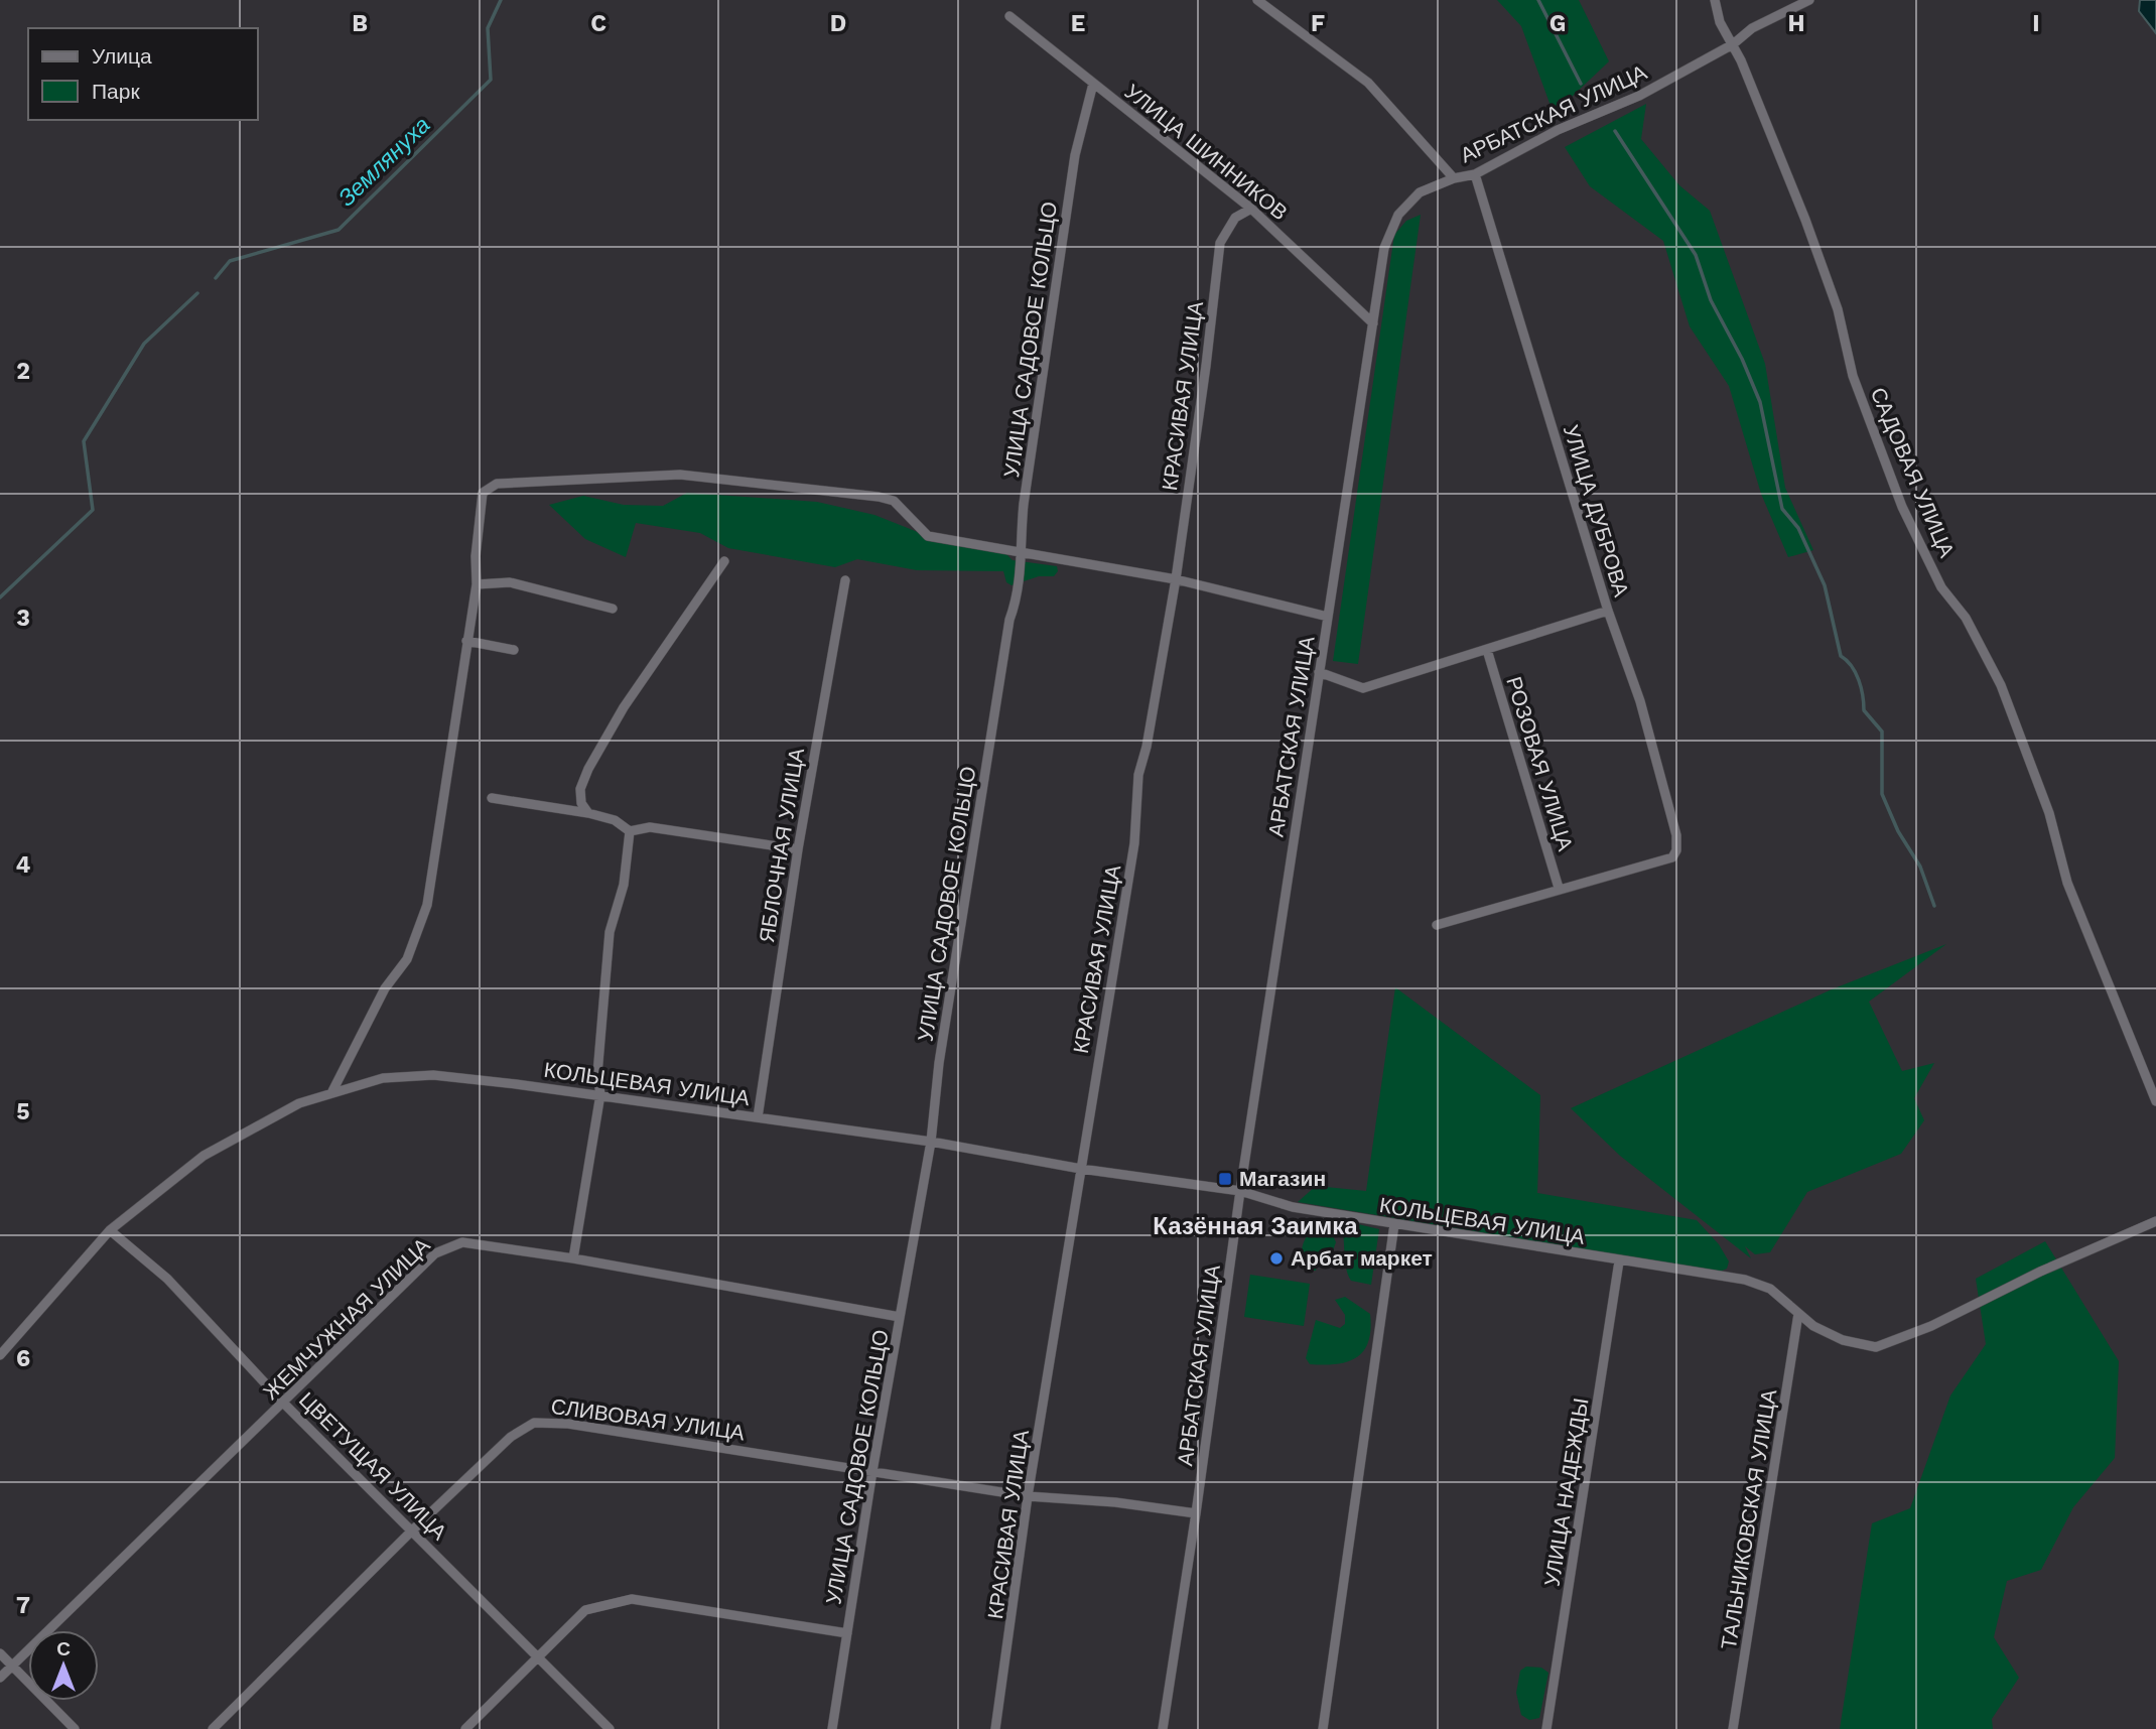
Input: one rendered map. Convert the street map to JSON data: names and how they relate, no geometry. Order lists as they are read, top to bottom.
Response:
{
  "streets": {
    "street": [
      "АРБАТСКАЯ УЛИЦА",
      "УЛИЦА ШИННИКОВ",
      "УЛИЦА САДОВОЕ КОЛЬЦО",
      "КРАСИВАЯ УЛИЦА",
      "САДОВАЯ УЛИЦА",
      "УЛИЦА ДУБРОВА",
      "РОЗОВАЯ УЛИЦА",
      "ЯБЛОЧНАЯ УЛИЦА",
      "КОЛЬЦЕВАЯ УЛИЦА",
      "ЖЕМЧУЖНАЯ УЛИЦА",
      "СЛИВОВАЯ УЛИЦА",
      "ЦВЕТУЩАЯ УЛИЦА",
      "УЛИЦА НАДЕЖДЫ",
      "ТАЛЬНИКОВСКАЯ УЛИЦА"
    ]
  },
  "crossings": [
    ["АРБАТСКАЯ УЛИЦА", "УЛИЦА ШИННИКОВ"],
    ["АРБАТСКАЯ УЛИЦА", "САДОВАЯ УЛИЦА"],
    ["АРБАТСКАЯ УЛИЦА", "УЛИЦА ДУБРОВА"],
    ["АРБАТСКАЯ УЛИЦА", "КОЛЬЦЕВАЯ УЛИЦА"],
    ["АРБАТСКАЯ УЛИЦА", "СЛИВОВАЯ УЛИЦА"],
    ["УЛИЦА ШИННИКОВ", "УЛИЦА САДОВОЕ КОЛЬЦО"],
    ["УЛИЦА ШИННИКОВ", "КРАСИВАЯ УЛИЦА"],
    ["УЛИЦА САДОВОЕ КОЛЬЦО", "КОЛЬЦЕВАЯ УЛИЦА"],
    ["УЛИЦА САДОВОЕ КОЛЬЦО", "ЖЕМЧУЖНАЯ УЛИЦА"],
    ["УЛИЦА САДОВОЕ КОЛЬЦО", "СЛИВОВАЯ УЛИЦА"],
    ["КРАСИВАЯ УЛИЦА", "КОЛЬЦЕВАЯ УЛИЦА"],
    ["КРАСИВАЯ УЛИЦА", "СЛИВОВАЯ УЛИЦА"],
    ["УЛИЦА ДУБРОВА", "РОЗОВАЯ УЛИЦА"],
    ["ЯБЛОЧНАЯ УЛИЦА", "КОЛЬЦЕВАЯ УЛИЦА"],
    ["КОЛЬЦЕВАЯ УЛИЦА", "ЦВЕТУЩАЯ УЛИЦА"],
    ["КОЛЬЦЕВАЯ УЛИЦА", "УЛИЦА НАДЕЖДЫ"],
    ["КОЛЬЦЕВАЯ УЛИЦА", "ТАЛЬНИКОВСКАЯ УЛИЦА"],
    ["ЖЕМЧУЖНАЯ УЛИЦА", "ЦВЕТУЩАЯ УЛИЦА"],
    ["СЛИВОВАЯ УЛИЦА", "ЦВЕТУЩАЯ УЛИЦА"]
  ],
  "districts": ["Казённая Заимка"],
  "water": ["Землянуха"],
  "places": {
    "transit": ["Магазин"],
    "other": ["Арбат маркет"]
  },
  "legend": ["Улица", "Парк"],
  "north": "top",
  "grid": {
    "columns": [
      "B",
      "C",
      "D",
      "E",
      "F",
      "G",
      "H",
      "I"
    ],
    "rows": [
      "2",
      "3",
      "4",
      "5",
      "6",
      "7"
    ]
  }
}
